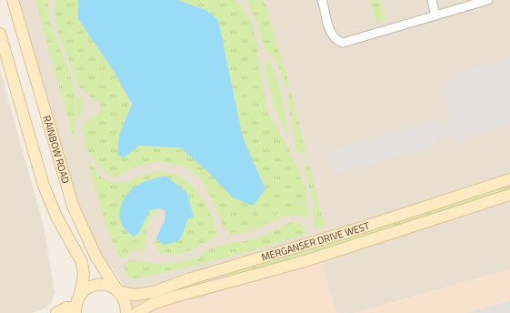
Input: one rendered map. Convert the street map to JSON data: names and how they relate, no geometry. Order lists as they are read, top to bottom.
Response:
{
  "streets": {
    "street": ["RAINBOW ROAD", "MERGANSER DRIVE WEST"]
  },
  "crossings": [
    ["RAINBOW ROAD", "MERGANSER DRIVE WEST"]
  ]
}
